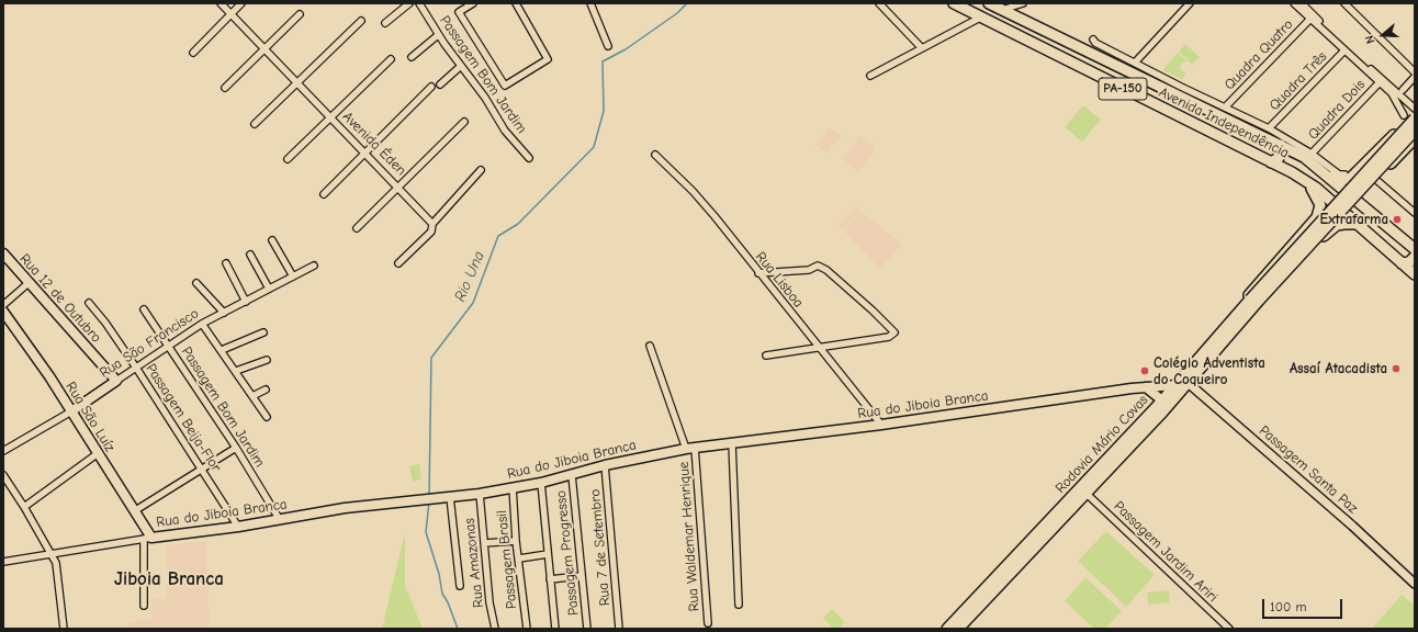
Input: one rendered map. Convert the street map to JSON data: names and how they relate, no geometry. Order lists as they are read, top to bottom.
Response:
{
  "streets": {
    "main road": [
      "PA-150",
      "Avenida Independência",
      "Rua 12 de Outubro",
      "Rua São Francisco",
      "Rua do Jiboia Branca",
      "Rua São Luíz",
      "Rodovia Mário Covas"
    ],
    "street": [
      "Quadra Quatro",
      "Passagem Bom Jardim",
      "Quadra Três",
      "Quadra Dois",
      "Avenida Éden",
      "Rua Lisboa",
      "Passagem Beija-Flor",
      "Passagem Santa Paz",
      "Rua Waldemar Henrique",
      "Rua 7 de Setembro",
      "Passagem Jardim Ariri",
      "Passagem Progresso",
      "Passagem Brasil",
      "Rua Amazonas"
    ]
  },
  "crossings": [
    ["Quadra Quatro", "Quadra Dois"],
    ["Passagem Bom Jardim", "Rua São Francisco"],
    ["Passagem Bom Jardim", "Rua do Jiboia Branca"],
    ["Quadra Três", "Quadra Dois"],
    ["Quadra Dois", "Avenida Independência"],
    ["Rua Lisboa", "Rua do Jiboia Branca"],
    ["Rua 12 de Outubro", "Rua São Francisco"],
    ["Rua São Francisco", "Rua São Luíz"],
    ["Rua São Francisco", "Passagem Beija-Flor"],
    ["Rua do Jiboia Branca", "Rua São Luíz"],
    ["Rua do Jiboia Branca", "Passagem Beija-Flor"],
    ["Rua do Jiboia Branca", "Rodovia Mário Covas"],
    ["Rua do Jiboia Branca", "Passagem Santa Paz"],
    ["Rua do Jiboia Branca", "Rua Waldemar Henrique"],
    ["Rua do Jiboia Branca", "Rua 7 de Setembro"],
    ["Rua do Jiboia Branca", "Passagem Progresso"],
    ["Rua do Jiboia Branca", "Passagem Brasil"],
    ["Rua do Jiboia Branca", "Rua Amazonas"],
    ["Rodovia Mário Covas", "Passagem Santa Paz"],
    ["Rodovia Mário Covas", "Passagem Jardim Ariri"]
  ],
  "districts": ["Jiboia Branca"],
  "water": ["Rio Una"],
  "places": ["Extrafarma", "Assaí Atacadista", "Colégio Adventista do Coqueiro"],
  "scale_bar": "100 m",
  "north": "left"
}
